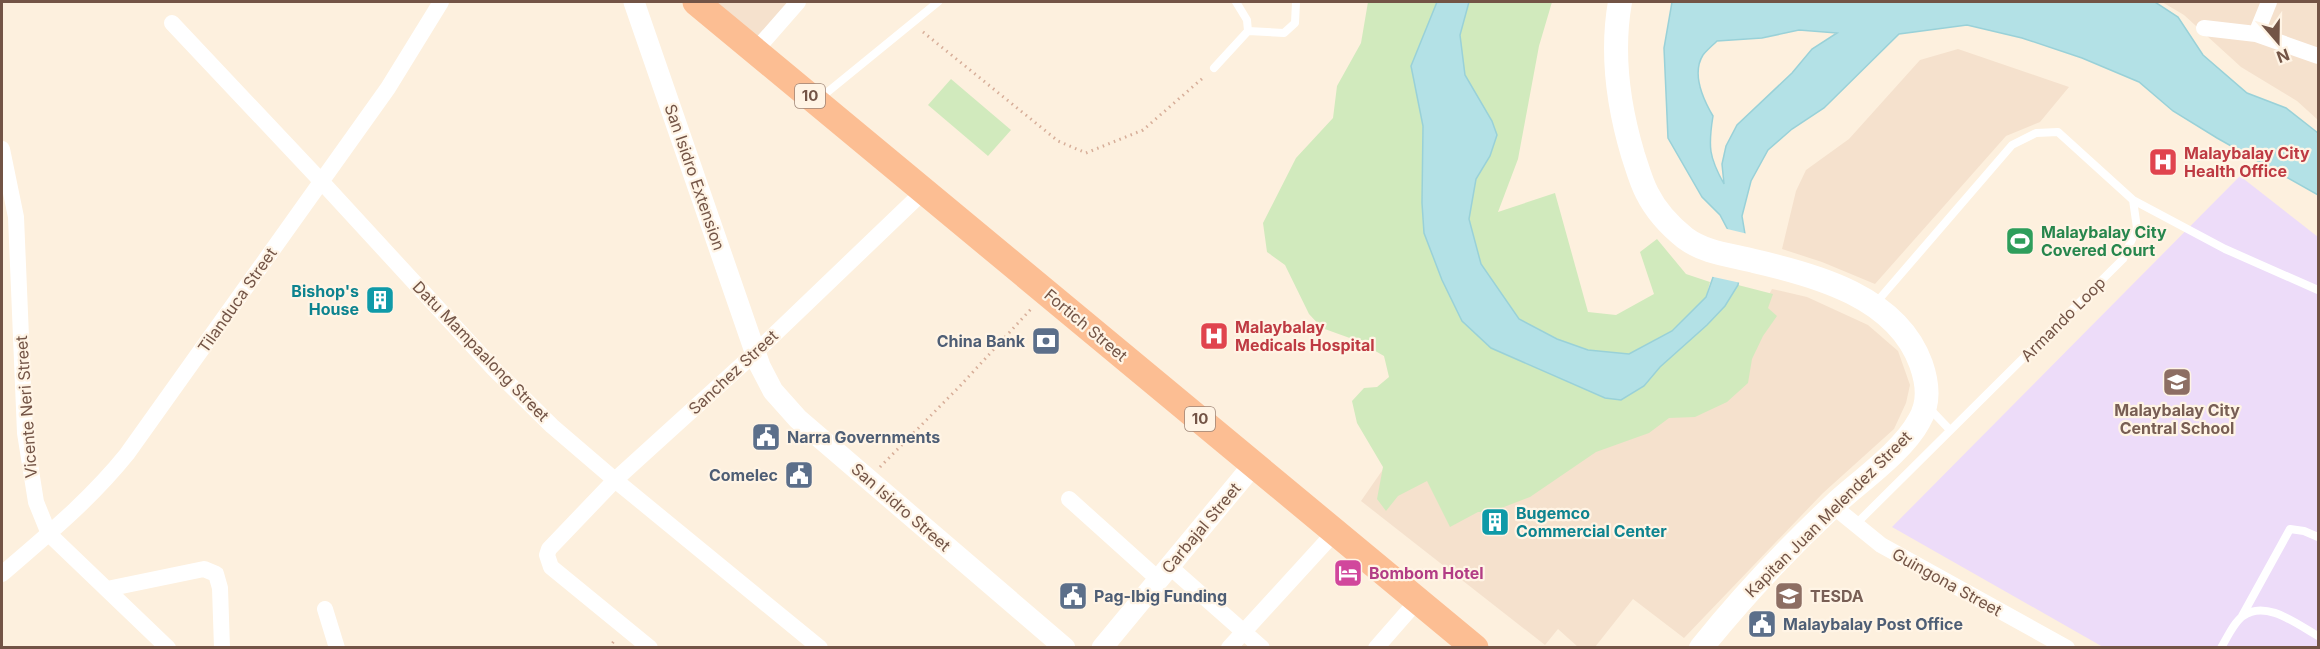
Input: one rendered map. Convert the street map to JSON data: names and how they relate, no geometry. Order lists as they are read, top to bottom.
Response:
{
  "streets": {
    "highway": ["10", "Fortich Street"],
    "main road": ["Kapitan Juan Melendez Street"],
    "street": [
      "San Isidro Extension",
      "Tilanduca Street",
      "Datu Mampaalong Street",
      "Sanchez Street",
      "Vicente Neri Street",
      "San Isidro Street",
      "Carbajal Street",
      "Guingona Street"
    ],
    "lane": ["Armando Loop"]
  },
  "crossings": [
    ["San Isidro Extension", "Sanchez Street"],
    ["San Isidro Extension", "San Isidro Street"],
    ["Tilanduca Street", "Datu Mampaalong Street"],
    ["Tilanduca Street", "Vicente Neri Street"],
    ["Armando Loop", "Guingona Street"],
    ["Fortich Street", "Sanchez Street"],
    ["Fortich Street", "Carbajal Street"],
    ["Datu Mampaalong Street", "Sanchez Street"],
    ["Sanchez Street", "San Isidro Street"],
    ["Kapitan Juan Melendez Street", "Guingona Street"]
  ],
  "places": {
    "hospital": ["Malaybalay City Health Office", "Malaybalay Medicals Hospital"],
    "sports": ["Malaybalay City Covered Court"],
    "building": ["Bishop's House", "Bugemco Commercial Center"],
    "bank": ["China Bank"],
    "school or university": ["Malaybalay City Central School", "TESDA"],
    "public building": [
      "Narra Governments",
      "Comelec",
      "Pag-Ibig Funding",
      "Malaybalay Post Office"
    ],
    "hotel": ["Bombom Hotel"]
  },
  "north": "bottom"
}
